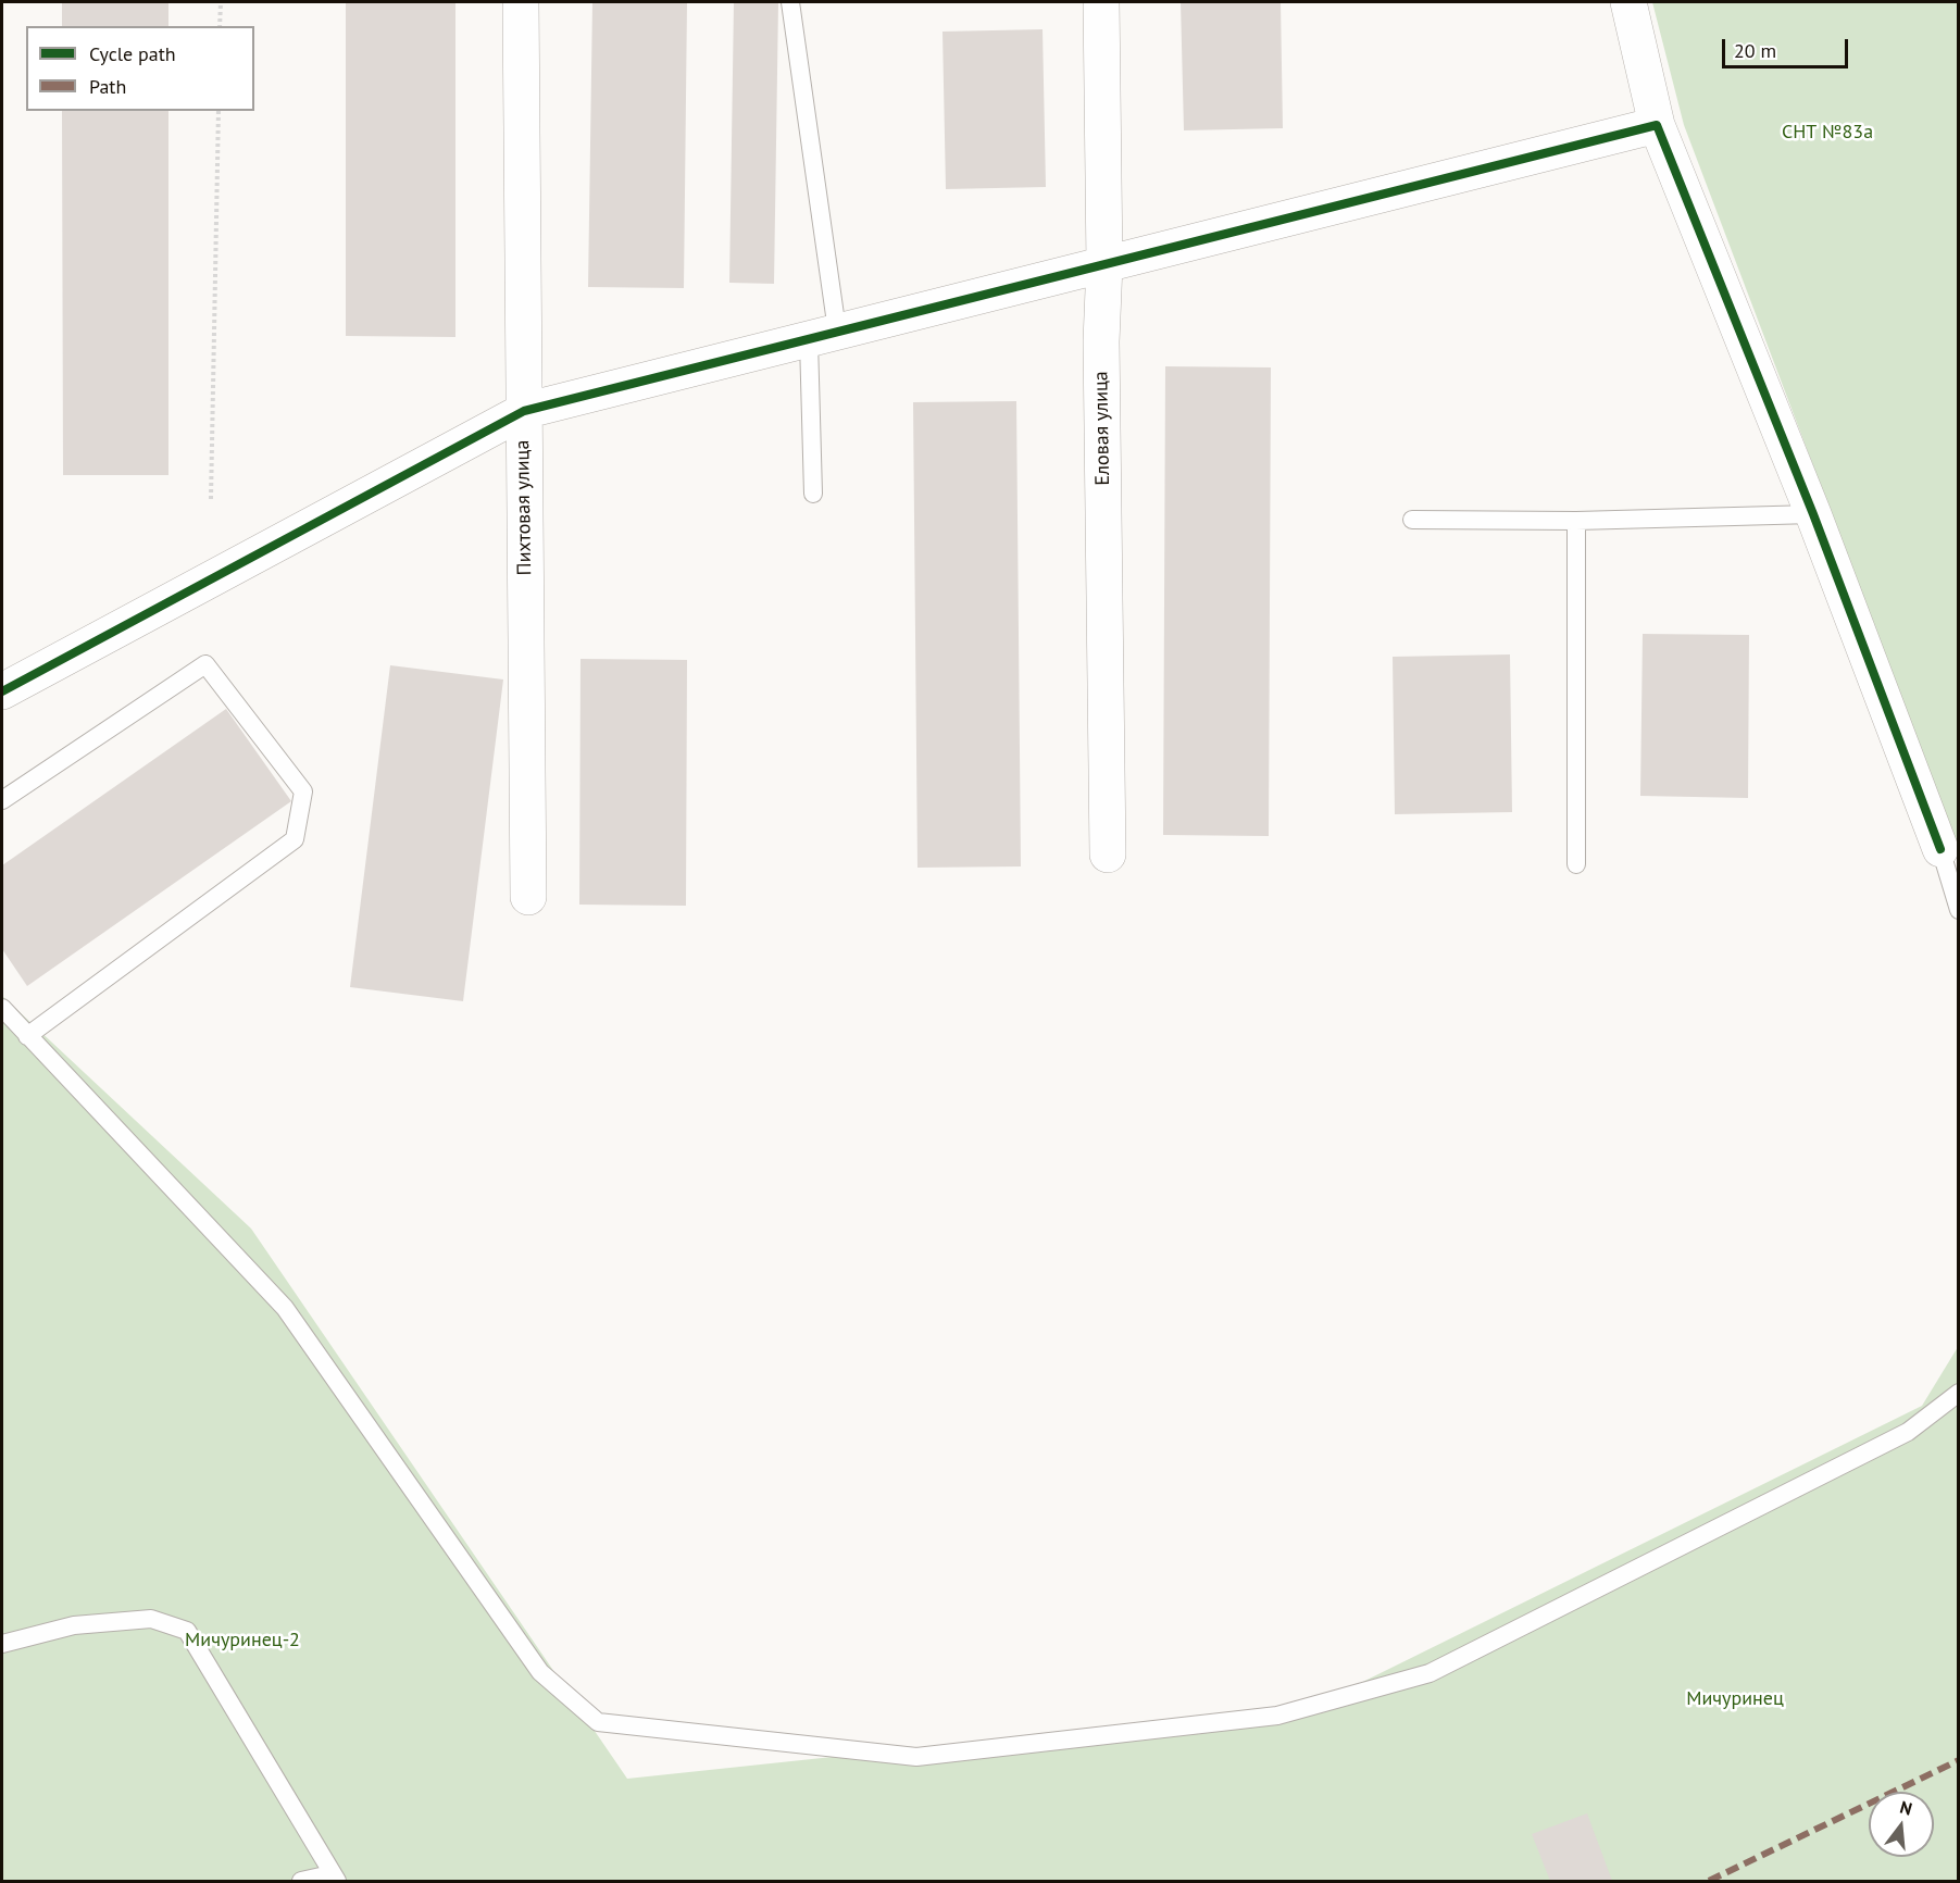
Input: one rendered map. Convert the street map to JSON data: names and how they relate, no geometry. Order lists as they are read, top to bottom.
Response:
{
  "streets": {
    "street": ["Еловая улица", "Пихтовая улица"]
  },
  "parks": ["СНТ №83а", "Мичуринец-2", "Мичуринец"],
  "legend": ["Cycle path", "Path"],
  "scale_bar": "20 m",
  "north": "top"
}
